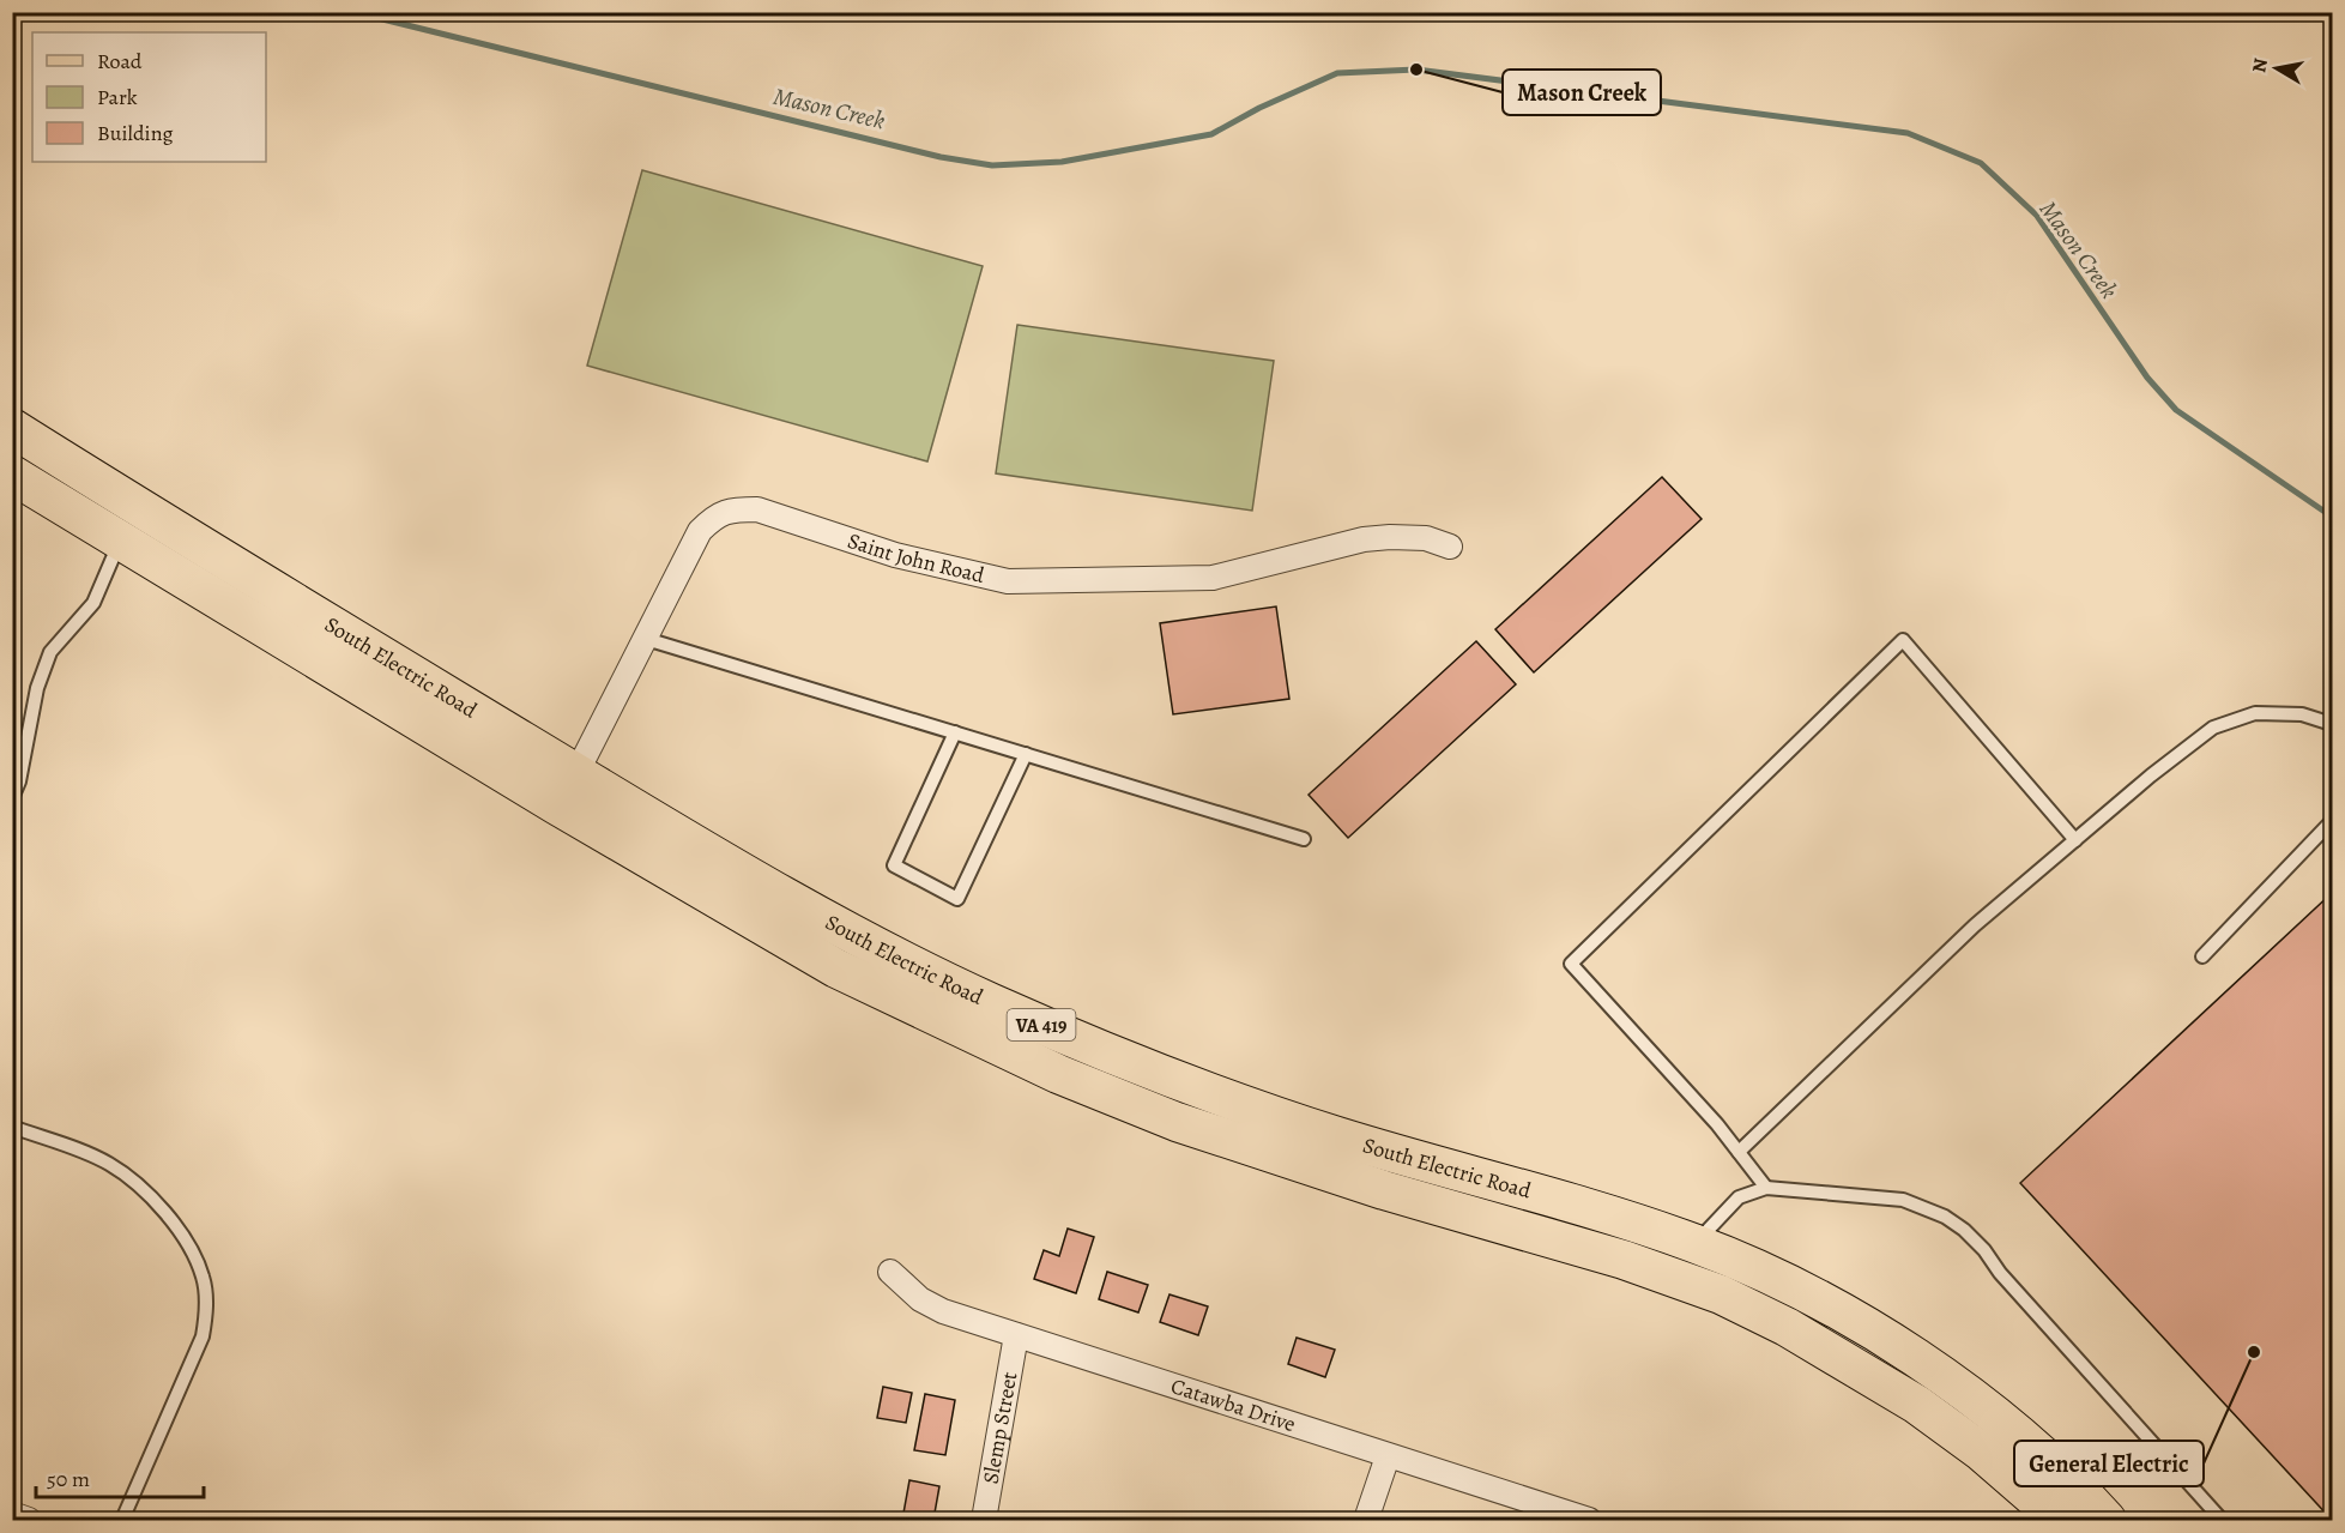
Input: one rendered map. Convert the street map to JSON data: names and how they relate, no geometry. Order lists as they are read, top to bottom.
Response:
{
  "streets": {
    "main road": ["South Electric Road", "VA 419"],
    "street": ["Saint John Road", "Catawba Drive", "Slemp Street"]
  },
  "crossings": [
    ["Saint John Road", "South Electric Road"],
    ["Catawba Drive", "Slemp Street"]
  ],
  "water": ["Mason Creek"],
  "places": ["Mason Creek", "General Electric"],
  "legend": ["Road", "Park", "Building"],
  "scale_bar": "50 m",
  "north": "left"
}
